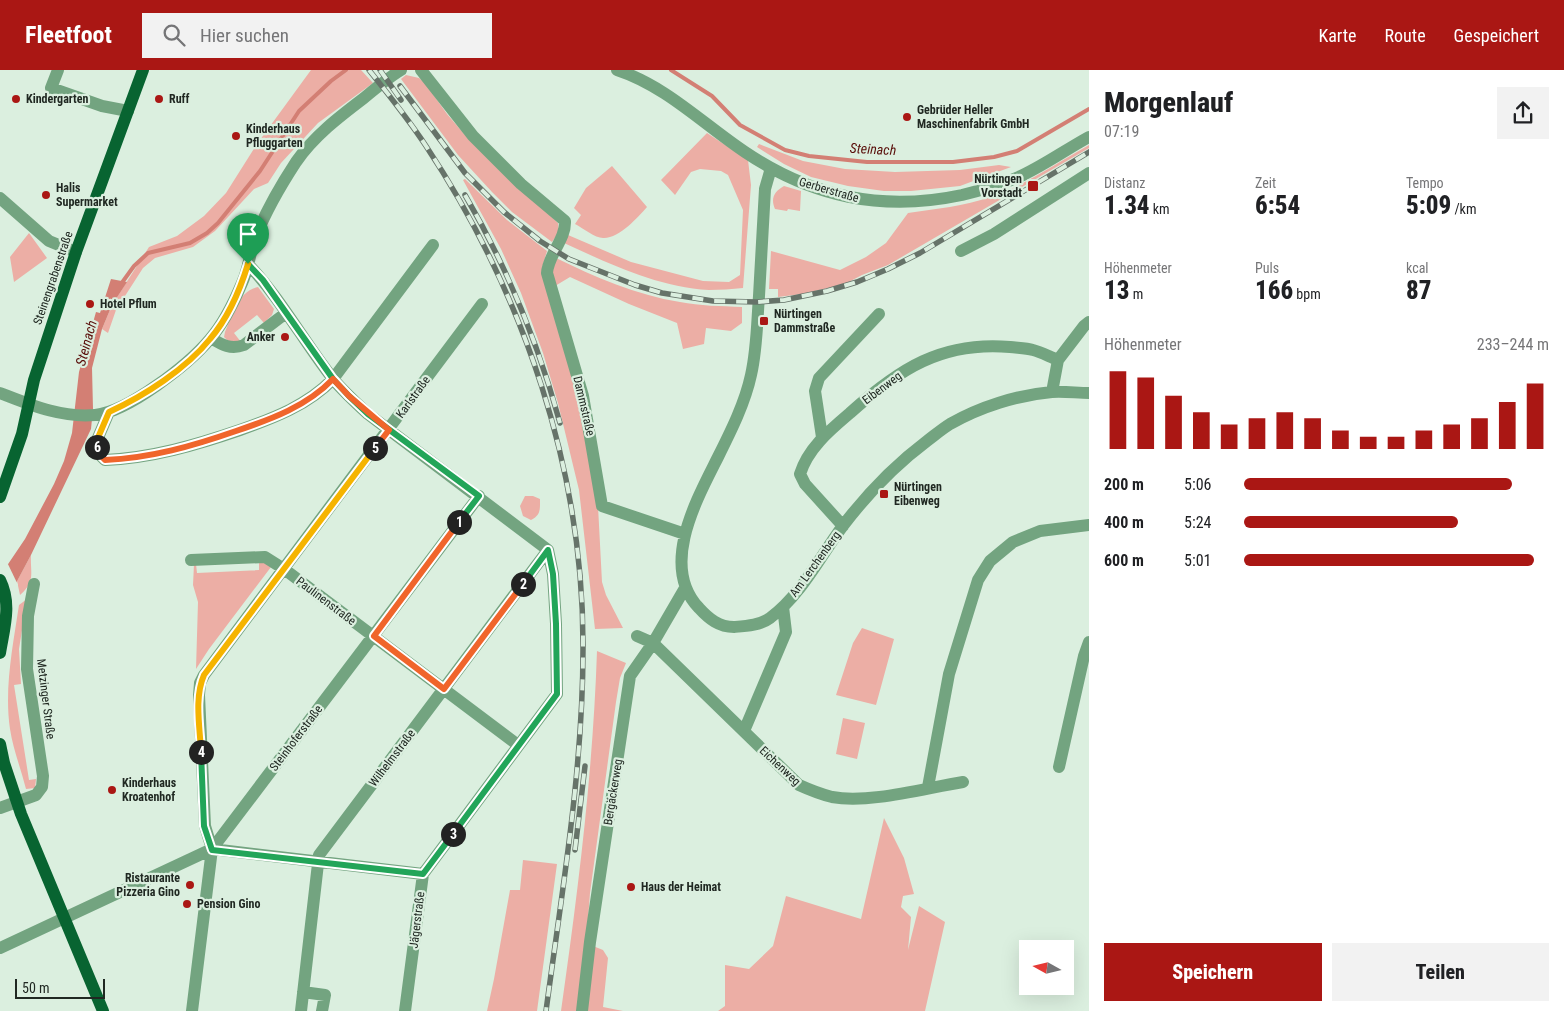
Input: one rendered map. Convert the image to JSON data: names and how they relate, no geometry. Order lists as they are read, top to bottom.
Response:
{
  "streets": {
    "main road": ["Steinengrabenstraße"],
    "street": [
      "Gerberstraße",
      "Eibenweg",
      "Karlstraße",
      "Dammstraße",
      "Am Lerchenberg",
      "Paulinenstraße",
      "Metzinger Straße",
      "Steinhoferstraße",
      "Wilhelmstraße",
      "Eichenweg",
      "Bergäckerweg",
      "Jägerstraße"
    ]
  },
  "crossings": [
    ["Gerberstraße", "Am Lerchenberg"],
    ["Eibenweg", "Am Lerchenberg"],
    ["Karlstraße", "Paulinenstraße"],
    ["Karlstraße", "Steinhoferstraße"],
    ["Dammstraße", "Am Lerchenberg"],
    ["Am Lerchenberg", "Bergäckerweg"],
    ["Paulinenstraße", "Steinhoferstraße"],
    ["Paulinenstraße", "Wilhelmstraße"],
    ["Paulinenstraße", "Jägerstraße"],
    ["Wilhelmstraße", "Jägerstraße"],
    ["Eichenweg", "Bergäckerweg"]
  ],
  "water": ["Steinach"],
  "places": {
    "other": [
      "Kindergarten",
      "Ruff",
      "Gebrüder Heller Maschinenfabrik GmbH",
      "Kinderhaus Pfluggarten",
      "Halis Supermarket",
      "Hotel Pflum",
      "Anker",
      "Kinderhaus Kroatenhof",
      "Ristaurante Pizzeria Gino",
      "Haus der Heimat",
      "Pension Gino"
    ],
    "transit": ["Nürtingen Vorstadt", "Nürtingen Dammstraße", "Nürtingen Eibenweg"]
  },
  "scale_bar": "50 m",
  "north": "left",
  "page": {
    "header": "Fleetfoot",
    "search": "Hier suchen",
    "nav": ["Karte", "Route", "Gespeichert"],
    "heading": ["Morgenlauf", "07:19"],
    "stats": [
      ["Distanz", "1.34 km"],
      ["Zeit", "6:54"],
      ["Tempo", "5:09 /km"],
      ["Höhenmeter", "13 m"],
      ["Puls", "166 bpm"],
      ["kcal", "87"]
    ],
    "chart": ["Höhenmeter", "233–244 m"],
    "pins": [
      "6",
      "5",
      "1",
      "2",
      "4",
      "3"
    ],
    "list": [
      {
        "name": "200 m",
        "note": "5:06"
      },
      {
        "name": "400 m",
        "note": "5:24"
      },
      {
        "name": "600 m",
        "note": "5:01"
      }
    ],
    "buttons": ["Speichern", "Teilen"],
    "scale": "50 m"
  }
}
